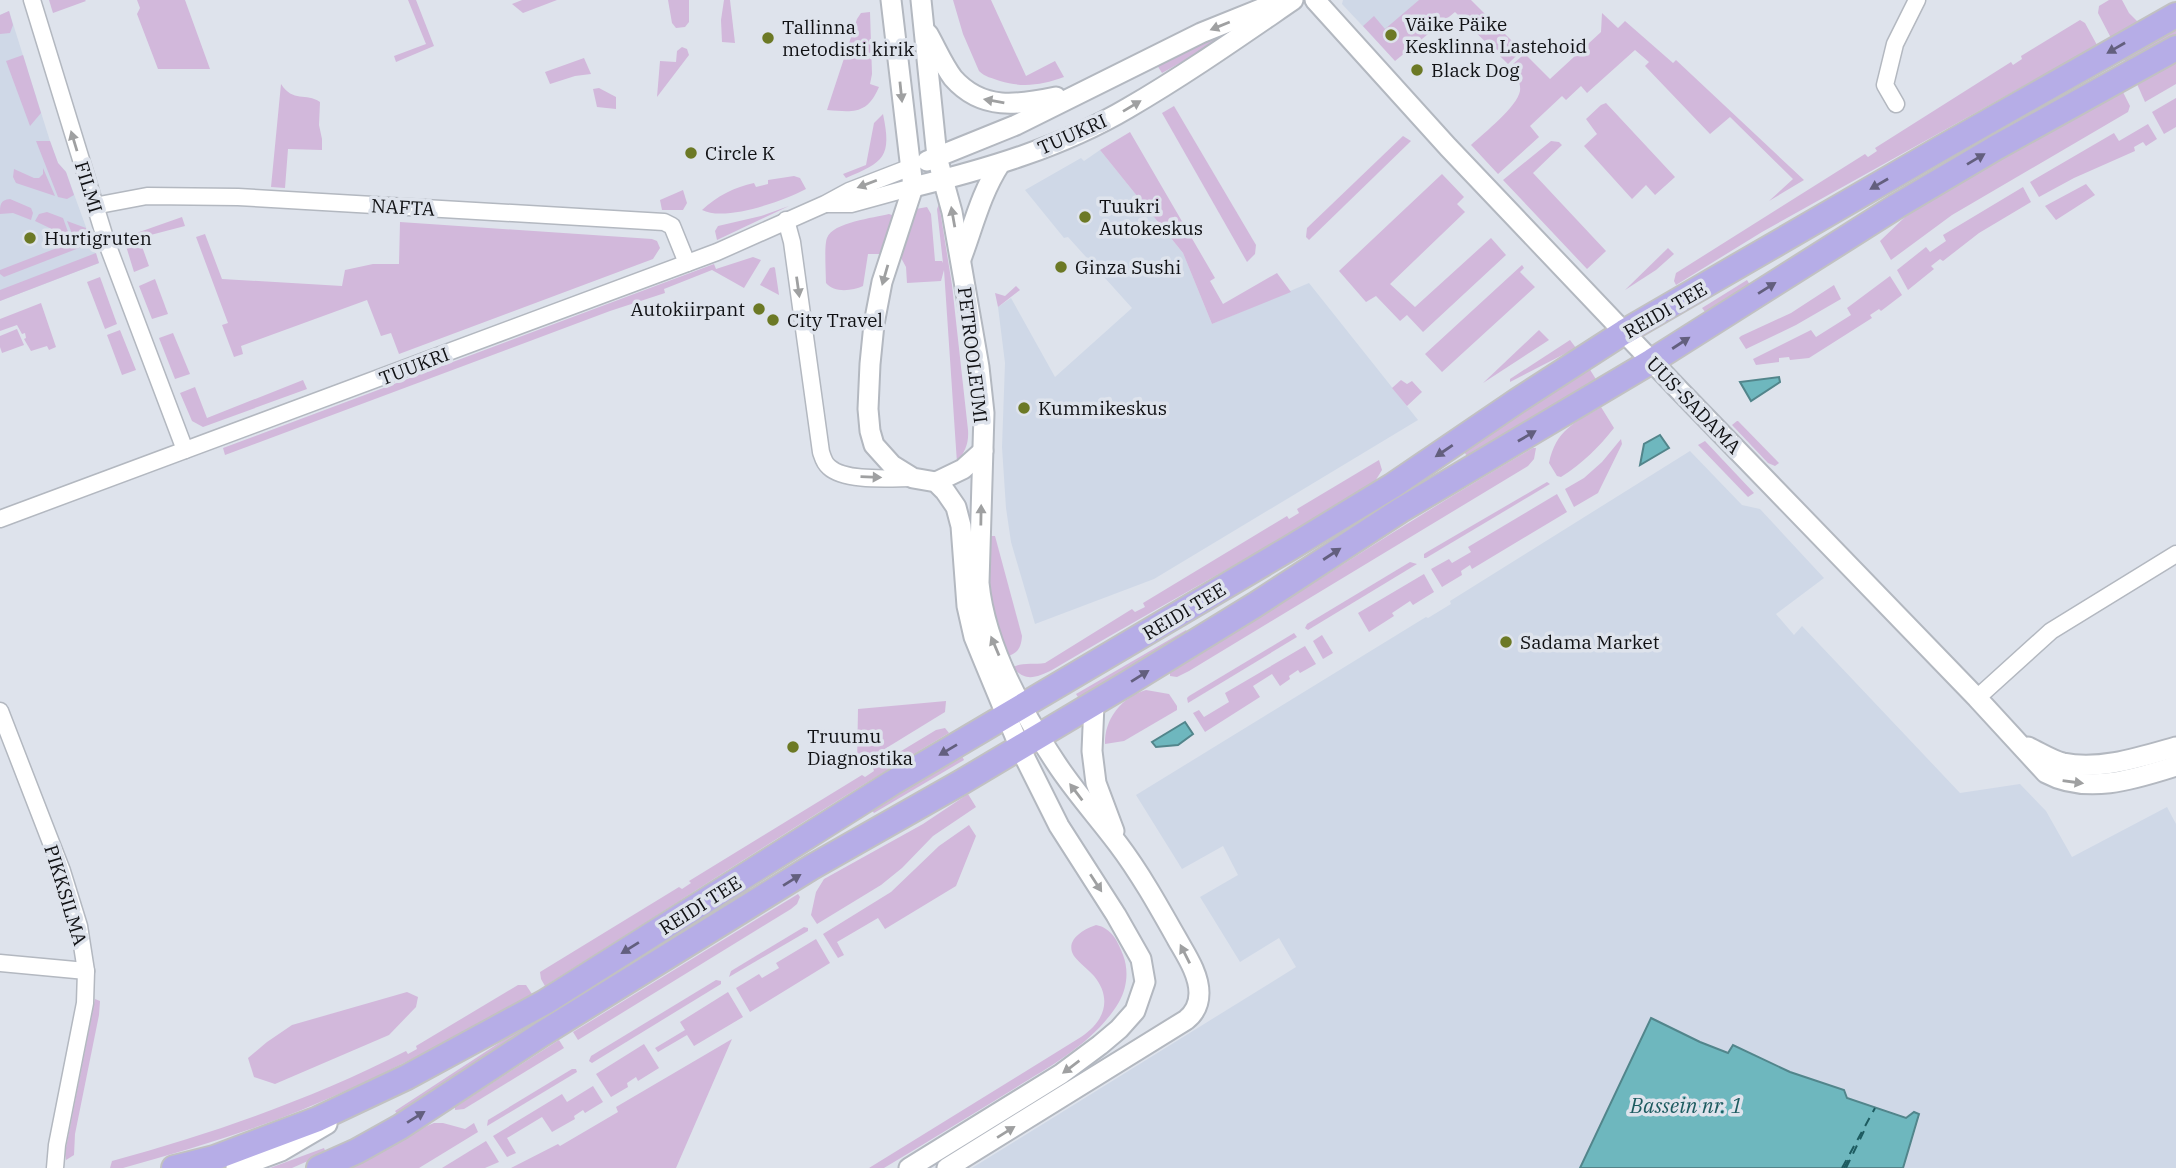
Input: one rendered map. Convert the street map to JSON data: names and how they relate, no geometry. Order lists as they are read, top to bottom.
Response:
{
  "streets": {
    "main road": ["REIDI TEE"],
    "street": [
      "TUUKRI",
      "FILMI",
      "NAFTA",
      "PETROOLEUMI",
      "UUS-SADAMA",
      "PIKKSILMA"
    ]
  },
  "crossings": [
    ["TUUKRI", "FILMI"],
    ["TUUKRI", "NAFTA"],
    ["TUUKRI", "PETROOLEUMI"],
    ["FILMI", "NAFTA"],
    ["REIDI TEE", "PETROOLEUMI"],
    ["REIDI TEE", "UUS-SADAMA"]
  ],
  "one_way": ["FILMI"],
  "water": ["Bassein nr. 1"],
  "places": [
    "Väike Päike Kesklinna Lastehoid",
    "Tallinna metodisti kirik",
    "Black Dog",
    "Circle K",
    "Tuukri Autokeskus",
    "Hurtigruten",
    "Ginza Sushi",
    "Autokiirpant",
    "City Travel",
    "Kummikeskus",
    "Sadama Market",
    "Truumu Diagnostika"
  ]
}
